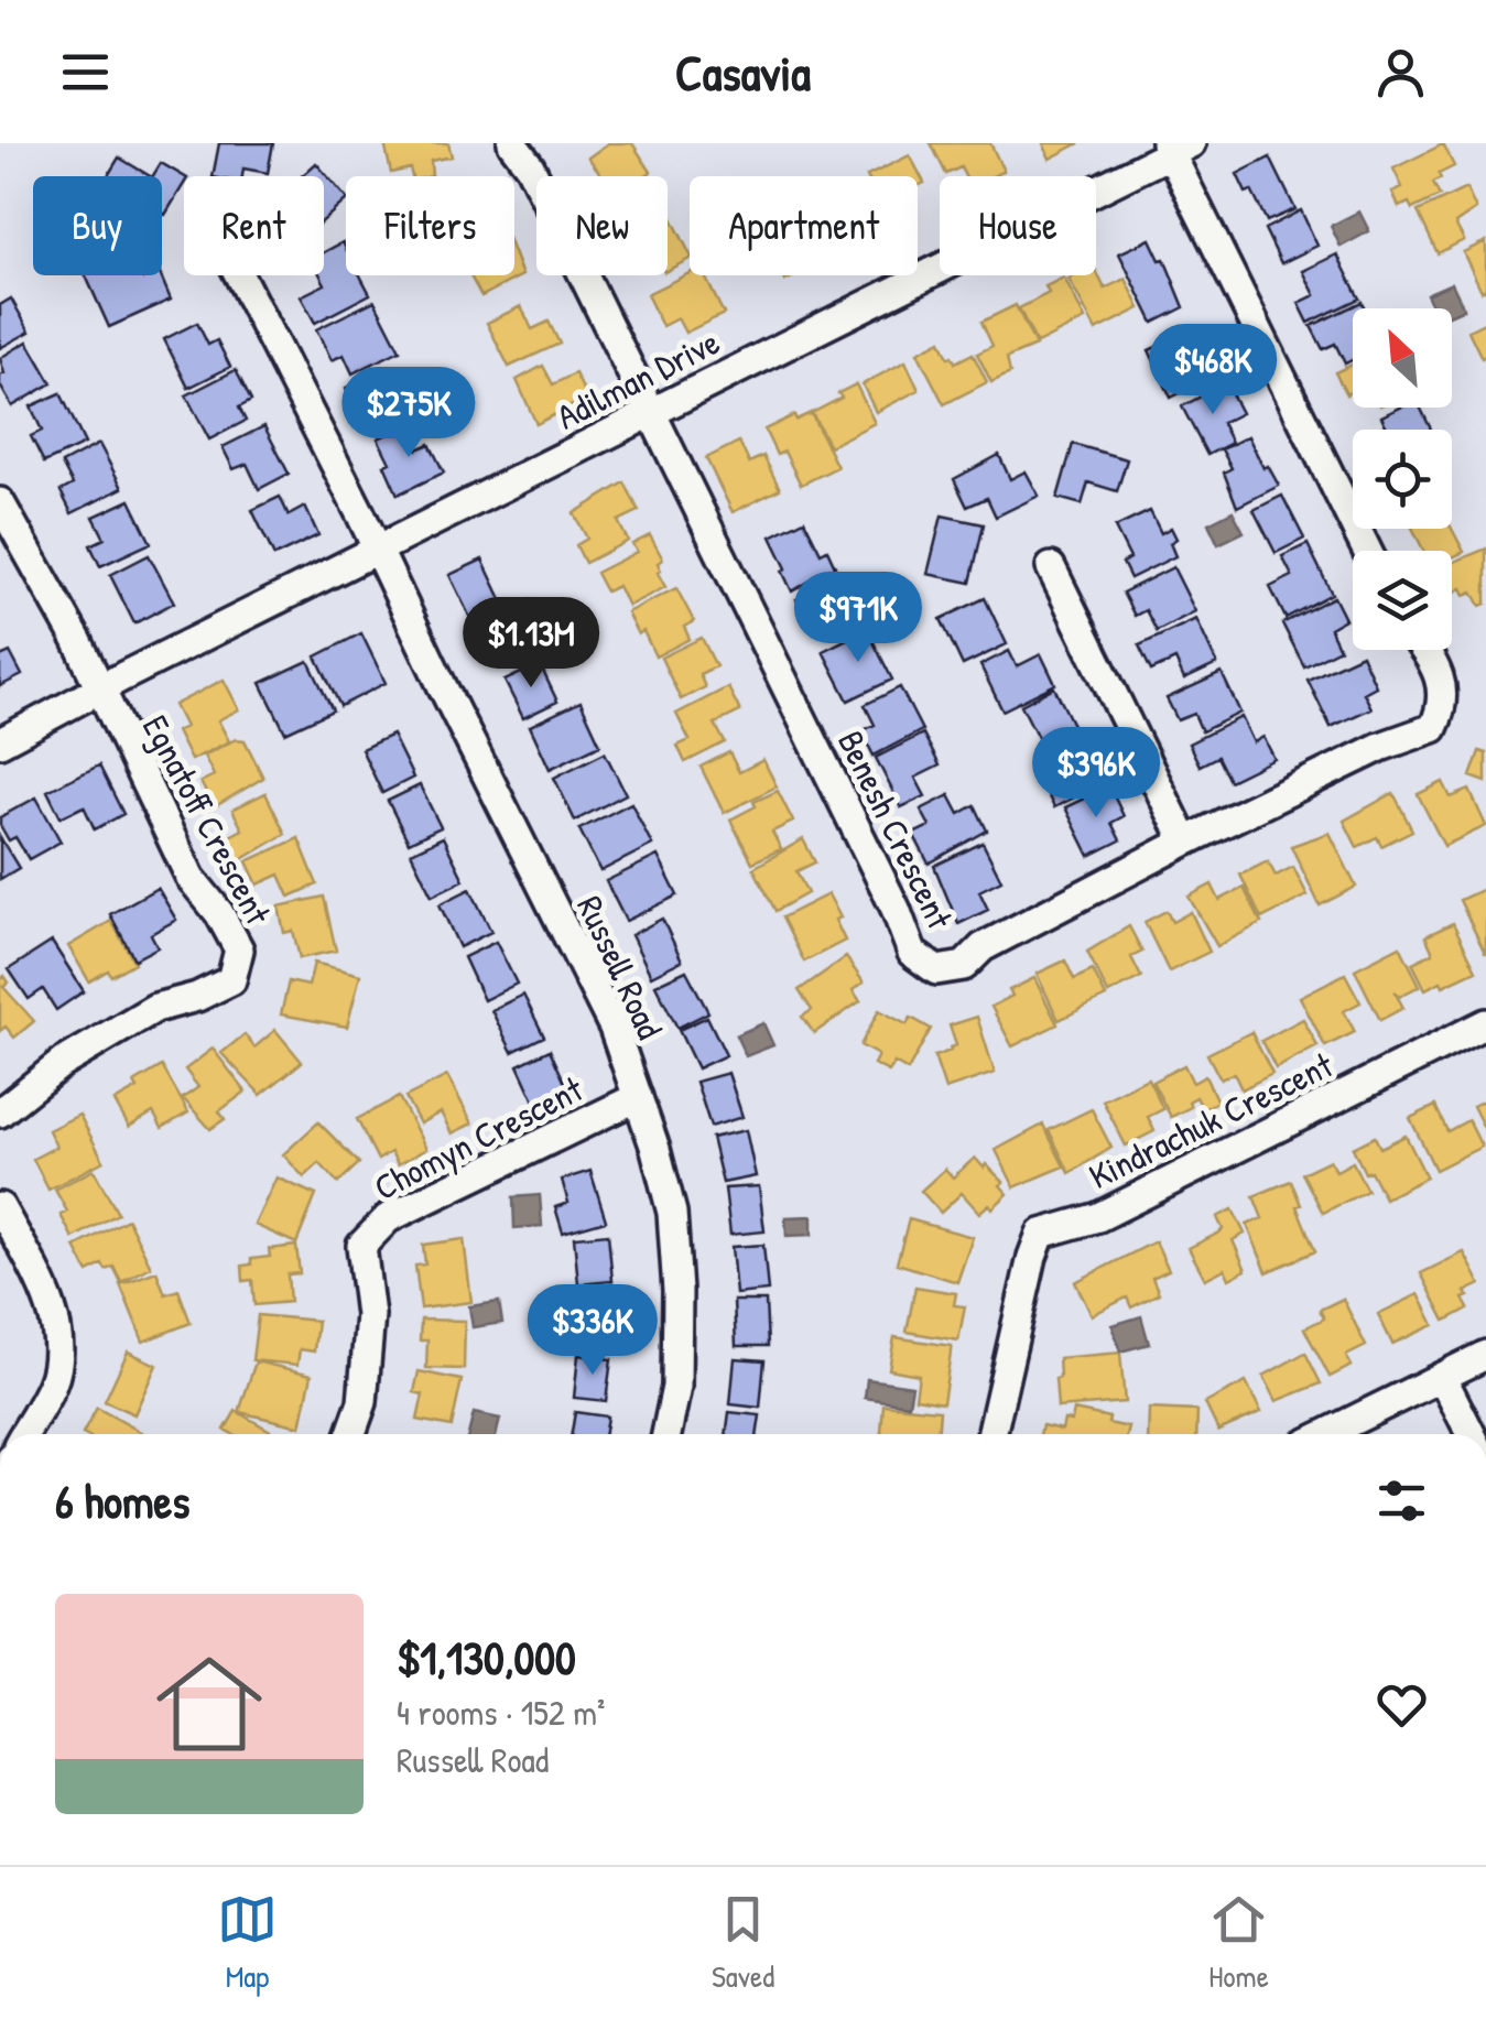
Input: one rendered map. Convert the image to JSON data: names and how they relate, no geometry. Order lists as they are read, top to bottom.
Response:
{
  "streets": {
    "street": [
      "Adilman Drive",
      "Egnatoff Crescent",
      "Benesh Crescent",
      "Russell Road",
      "Kindrachuk Crescent",
      "Chomyn Crescent"
    ]
  },
  "crossings": [
    ["Adilman Drive", "Egnatoff Crescent"],
    ["Adilman Drive", "Benesh Crescent"],
    ["Adilman Drive", "Russell Road"],
    ["Russell Road", "Chomyn Crescent"]
  ],
  "north": "top left",
  "page": {
    "header": "Casavia",
    "chip": [
      "Buy",
      "Rent",
      "Filters",
      "New",
      "Apartment",
      "House"
    ],
    "price": [
      "$468K",
      "$275K",
      "$971K",
      "$1.13M",
      "$396K",
      "$336K"
    ],
    "heading": "6 homes",
    "list": [
      {
        "name": "$1,130,000",
        "note": "4 rooms · 152 m² · Russell Road"
      }
    ],
    "tabs": ["Map", "Saved", "Home"]
  }
}
